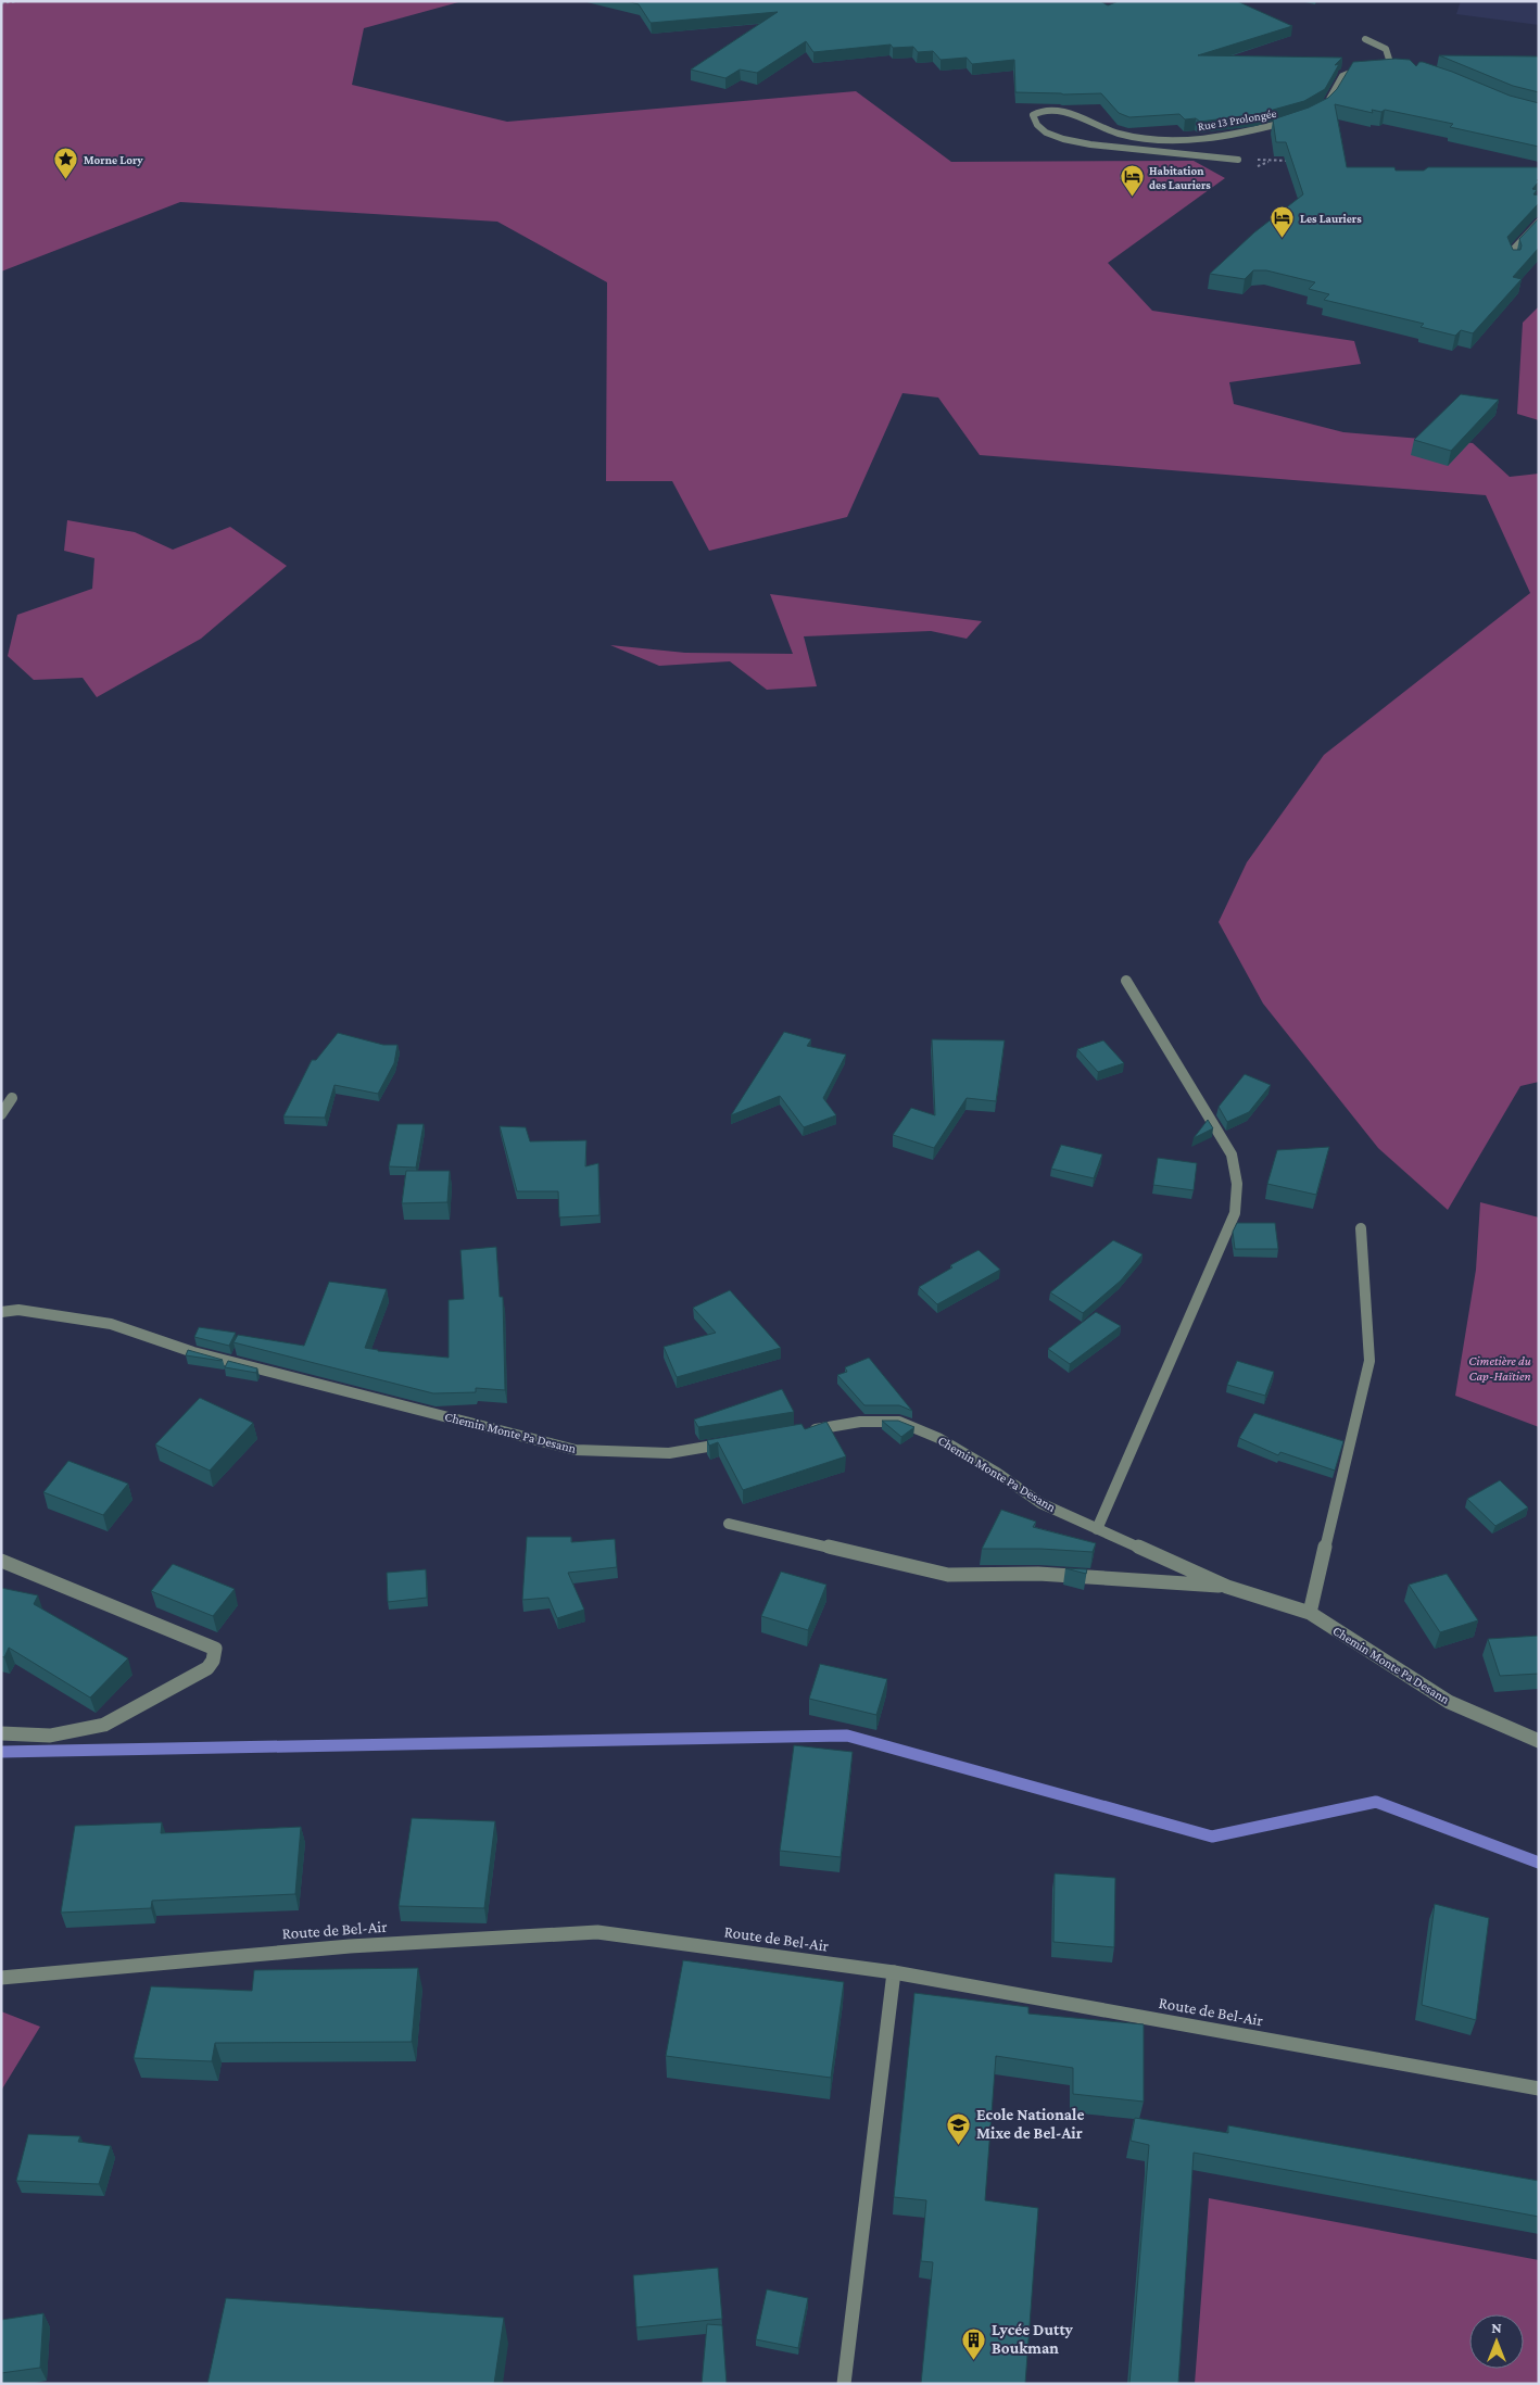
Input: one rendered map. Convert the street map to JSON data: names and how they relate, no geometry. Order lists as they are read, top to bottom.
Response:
{
  "streets": {
    "street": ["Rue 13 Prolongée", "Chemin Monte Pa Desann", "Route de Bel-Air"]
  },
  "parks": ["Cimetière du Cap-Haïtien"],
  "places": {
    "place": ["Morne Lory"],
    "hotel": ["Habitation des Lauriers", "Les Lauriers"],
    "school or university": ["Ecole Nationale Mixe de Bel-Air"],
    "building": ["Lycée Dutty Boukman"]
  },
  "north": "top"
}
